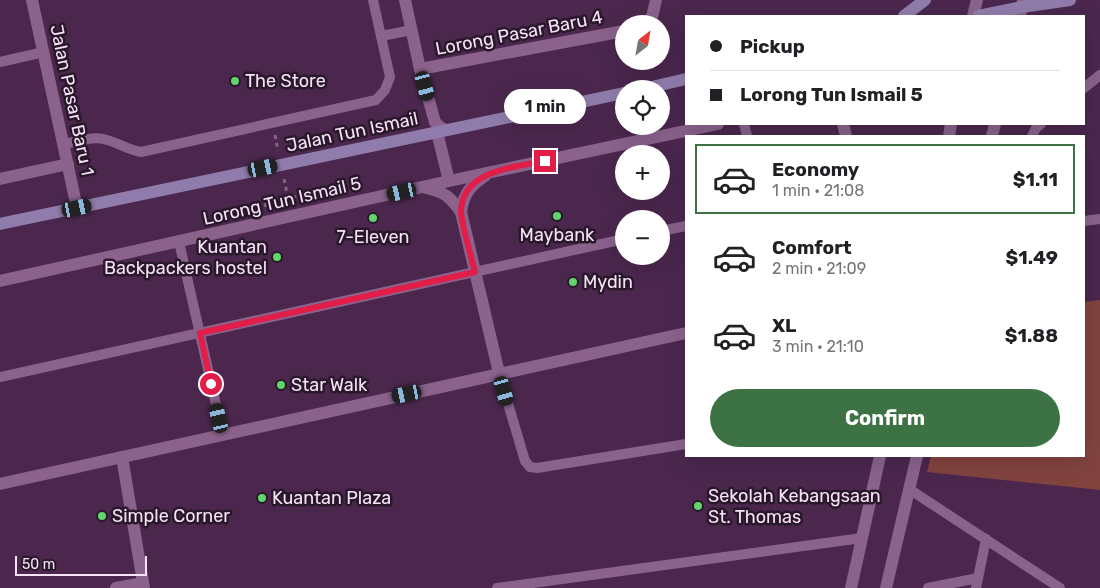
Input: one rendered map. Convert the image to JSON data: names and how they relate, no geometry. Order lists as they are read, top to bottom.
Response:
{
  "streets": {
    "main road": ["Jalan Tun Ismail"],
    "street": ["Lorong Pasar Baru 4", "Jalan Pasar Baru 1", "Lorong Tun Ismail 5"]
  },
  "crossings": [
    ["Jalan Pasar Baru 1", "Jalan Tun Ismail"]
  ],
  "places": [
    "The Store",
    "Maybank",
    "7-Eleven",
    "Kuantan Backpackers hostel",
    "Mydin",
    "Star Walk",
    "Kuantan Plaza",
    "Sekolah Kebangsaan St. Thomas",
    "Simple Corner"
  ],
  "scale_bar": "50 m",
  "north": "top right",
  "page": {
    "map_buttons": ["+", "−"],
    "banner": ["Pickup", "Lorong Tun Ismail 5"],
    "bubble": "1 min",
    "list": [
      {
        "name": "Economy",
        "note": "1 min · 21:08",
        "value": "$1.11"
      },
      {
        "name": "Comfort",
        "note": "2 min · 21:09",
        "value": "$1.49"
      },
      {
        "name": "XL",
        "note": "3 min · 21:10",
        "value": "$1.88"
      }
    ],
    "buttons": "Confirm",
    "scale": "50 m"
  }
}
